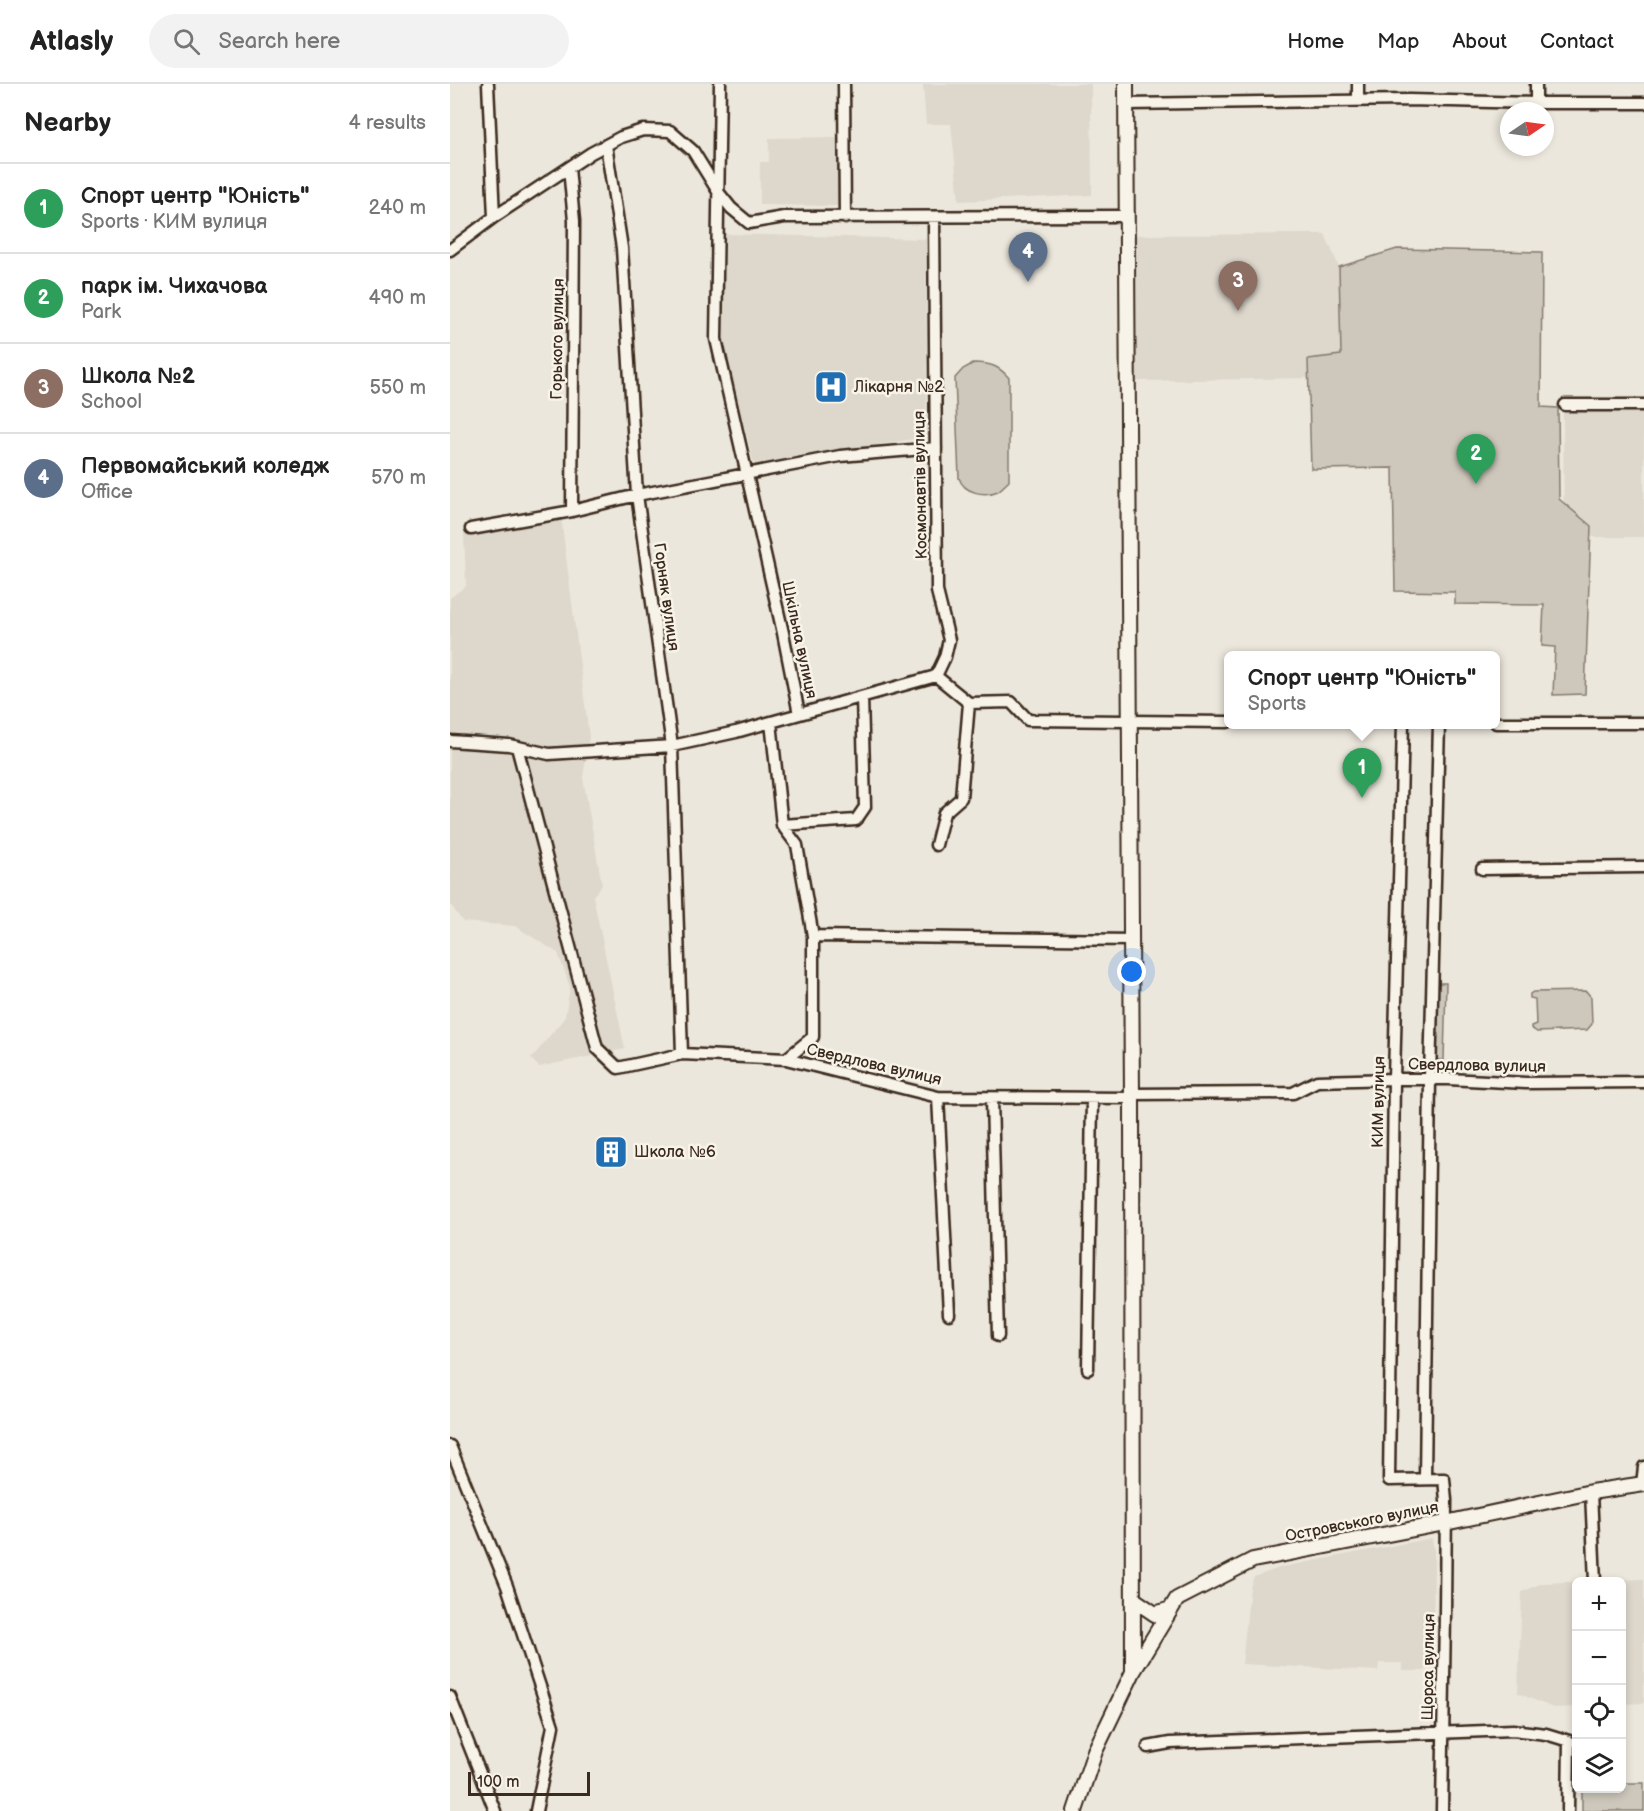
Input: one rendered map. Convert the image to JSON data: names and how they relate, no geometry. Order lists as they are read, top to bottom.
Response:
{
  "streets": {
    "main road": ["Островського вулиця"],
    "street": [
      "Горького вулиця",
      "Космонавтів вулиця",
      "Горняк вулиця",
      "Шкільна вулиця",
      "Свердлова вулиця",
      "КИМ вулиця",
      "Щорса вулиця"
    ]
  },
  "crossings": [
    ["Горняк вулиця", "Шкільна вулиця"],
    ["Горняк вулиця", "Свердлова вулиця"],
    ["Шкільна вулиця", "Свердлова вулиця"],
    ["Свердлова вулиця", "КИМ вулиця"],
    ["КИМ вулиця", "Щорса вулиця"],
    ["Островського вулиця", "Щорса вулиця"]
  ],
  "places": {
    "hospital": ["Лікарня №2"],
    "building": ["Школа №6"]
  },
  "scale_bar": "100 m",
  "north": "right",
  "page": {
    "header": "Atlasly",
    "search": "Search here",
    "nav": [
      "Home",
      "Map",
      "About",
      "Contact"
    ],
    "heading": ["Nearby", "4 results"],
    "list": [
      {
        "mark": "1",
        "name": "Спорт центр \"Юність\"",
        "note": "Sports · КИМ вулиця",
        "value": "240 m"
      },
      {
        "mark": "2",
        "name": "парк ім. Чихачова",
        "note": "Park",
        "value": "490 m"
      },
      {
        "mark": "3",
        "name": "Школа №2",
        "note": "School",
        "value": "550 m"
      },
      {
        "mark": "4",
        "name": "Первомайський коледж",
        "note": "Office",
        "value": "570 m"
      }
    ],
    "pins": [
      "4",
      "3",
      "2",
      "1"
    ],
    "popup": ["Спорт центр \"Юність\"", "Sports"],
    "map_buttons": ["+", "−"],
    "scale": "100 m"
  }
}
